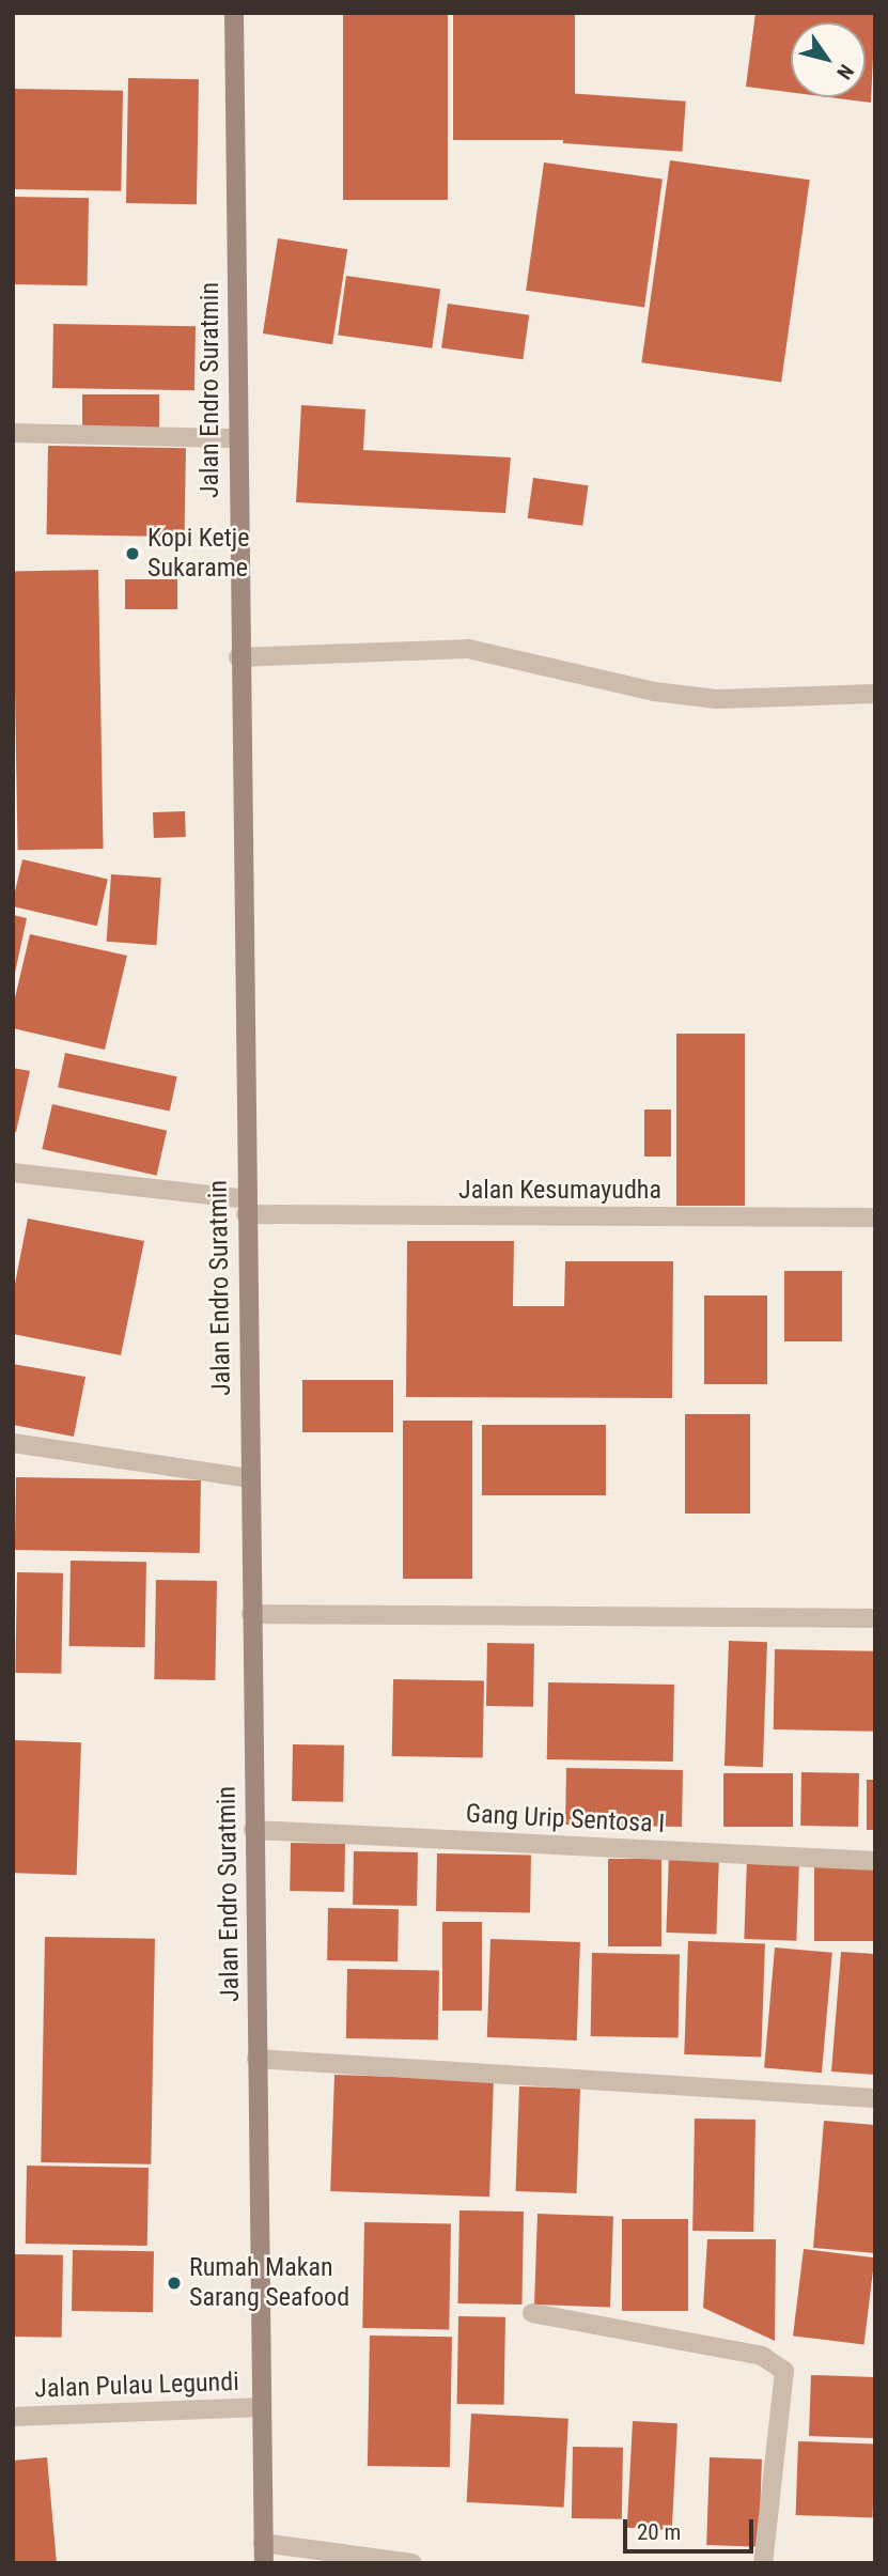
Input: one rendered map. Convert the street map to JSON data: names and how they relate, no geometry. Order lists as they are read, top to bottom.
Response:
{
  "streets": {
    "main road": ["Jalan Endro Suratmin"],
    "street": ["Jalan Kesumayudha", "Gang Urip Sentosa I", "Jalan Pulau Legundi"]
  },
  "crossings": [
    ["Jalan Endro Suratmin", "Jalan Kesumayudha"],
    ["Jalan Endro Suratmin", "Gang Urip Sentosa I"],
    ["Jalan Endro Suratmin", "Jalan Pulau Legundi"]
  ],
  "places": ["Kopi Ketje Sukarame", "Rumah Makan Sarang Seafood"],
  "scale_bar": "20 m",
  "north": "bottom right"
}
